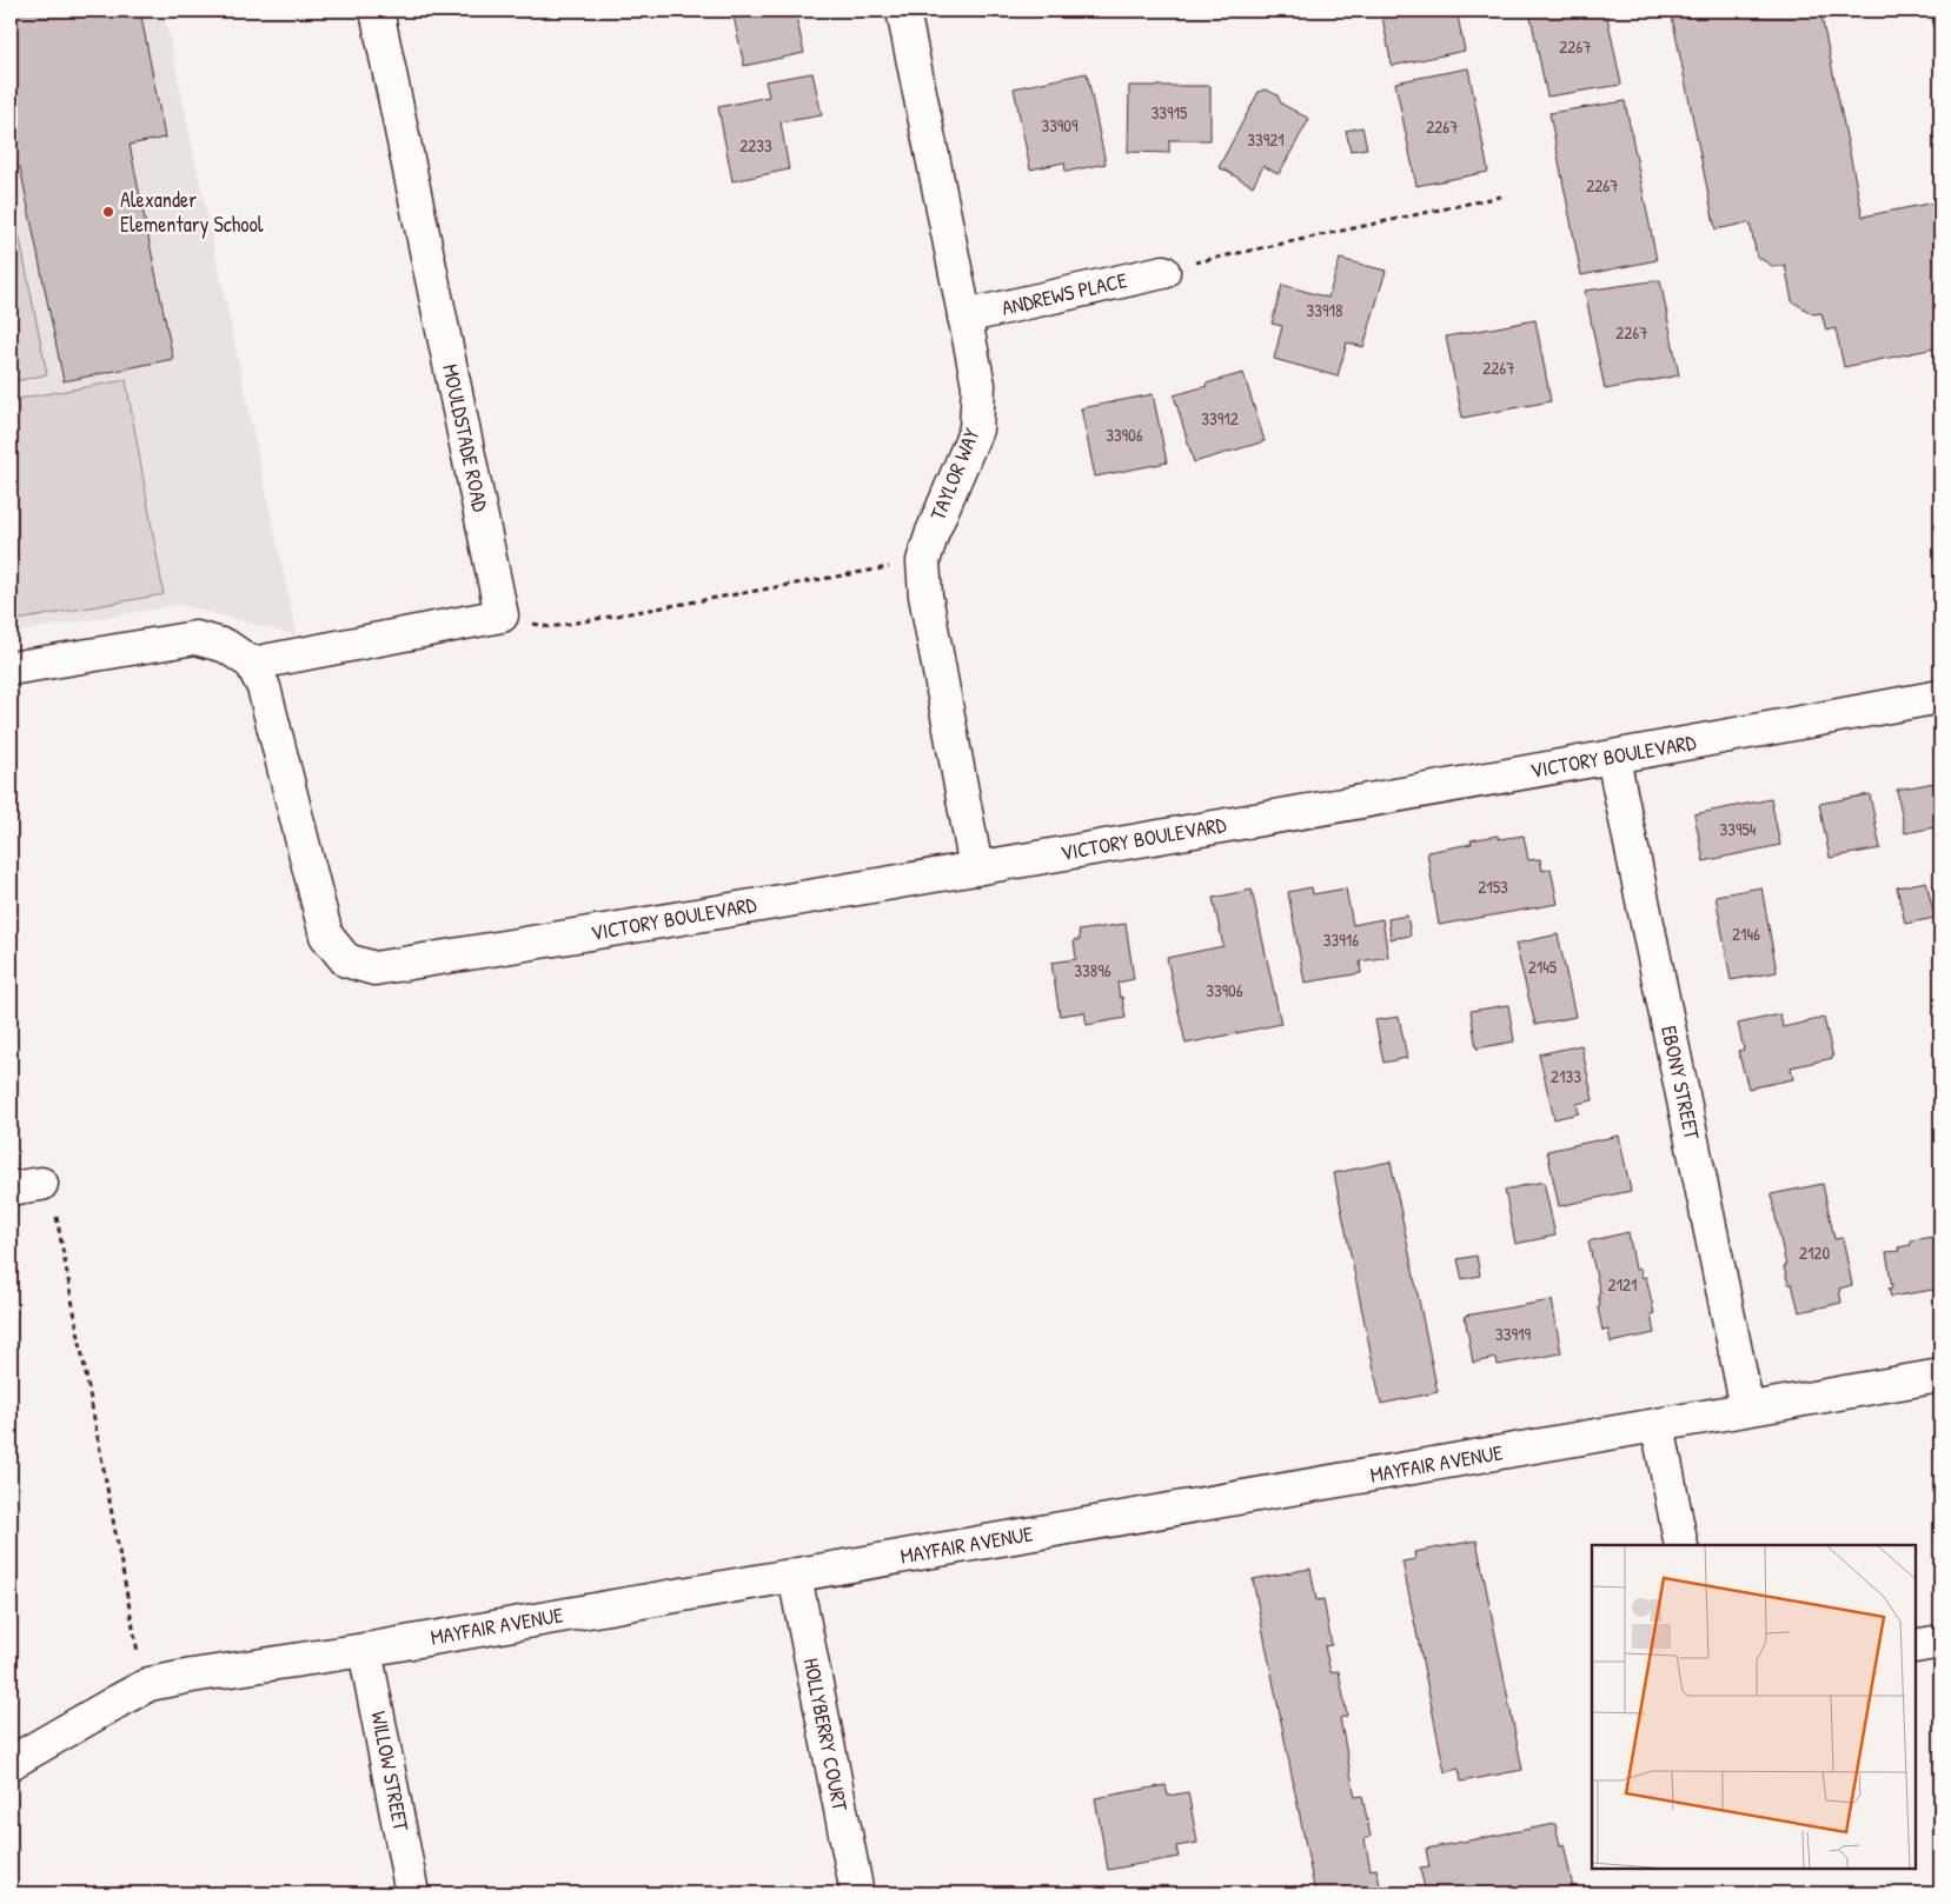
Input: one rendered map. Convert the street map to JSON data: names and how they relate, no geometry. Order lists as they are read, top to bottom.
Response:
{
  "streets": {
    "street": [
      "ANDREWS PLACE",
      "MOULDSTADE ROAD",
      "TAYLOR WAY",
      "VICTORY BOULEVARD",
      "EBONY STREET",
      "MAYFAIR AVENUE",
      "HOLLYBERRY COURT",
      "WILLOW STREET"
    ]
  },
  "crossings": [
    ["ANDREWS PLACE", "TAYLOR WAY"],
    ["TAYLOR WAY", "VICTORY BOULEVARD"],
    ["VICTORY BOULEVARD", "EBONY STREET"],
    ["EBONY STREET", "MAYFAIR AVENUE"],
    ["MAYFAIR AVENUE", "HOLLYBERRY COURT"],
    ["MAYFAIR AVENUE", "WILLOW STREET"]
  ],
  "places": ["Alexander Elementary School"],
  "house_numbers": [
    "2267",
    "33915",
    "33909",
    "2267",
    "33921",
    "2233",
    "2267",
    "33918",
    "2267",
    "2267",
    "33912",
    "33906",
    "33954",
    "2153",
    "2146",
    "33916",
    "2145",
    "33896",
    "33906",
    "2133",
    "2120",
    "2121",
    "33919"
  ]
}
